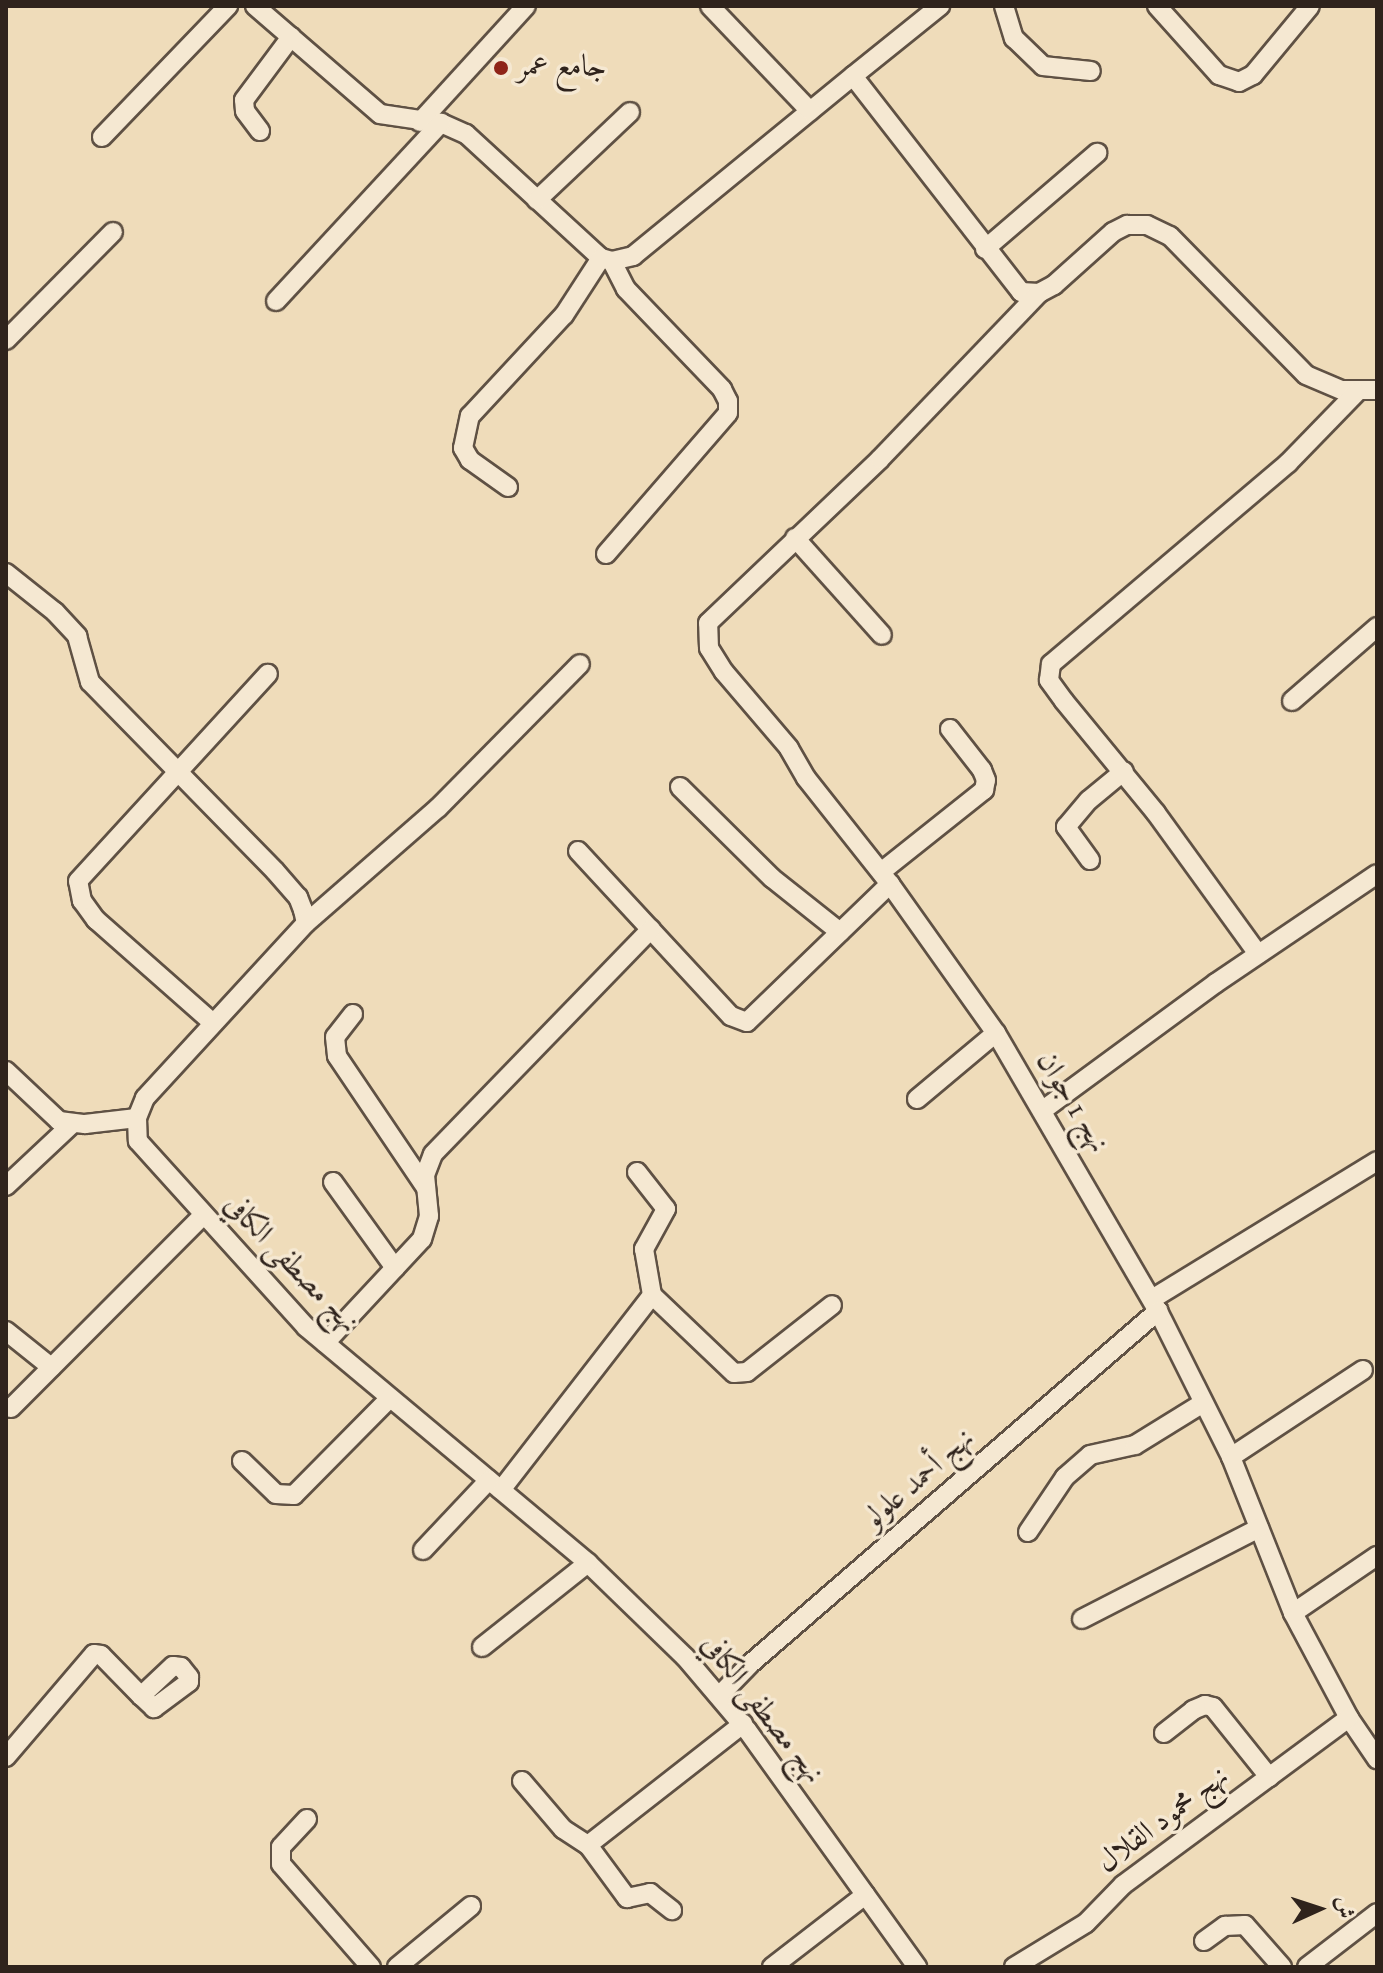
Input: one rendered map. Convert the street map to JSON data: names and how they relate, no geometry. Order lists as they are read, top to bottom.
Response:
{
  "streets": {
    "street": [
      "نهج 1 جوان",
      "نهج مصطفى الكافي",
      "نهج أحمد علولو",
      "نهج محمود القلال"
    ]
  },
  "crossings": [
    ["نهج 1 جوان", "نهج أحمد علولو"],
    ["نهج 1 جوان", "نهج محمود القلال"],
    ["نهج مصطفى الكافي", "نهج أحمد علولو"]
  ],
  "places": ["جامع عمر"],
  "north": "right"
}
